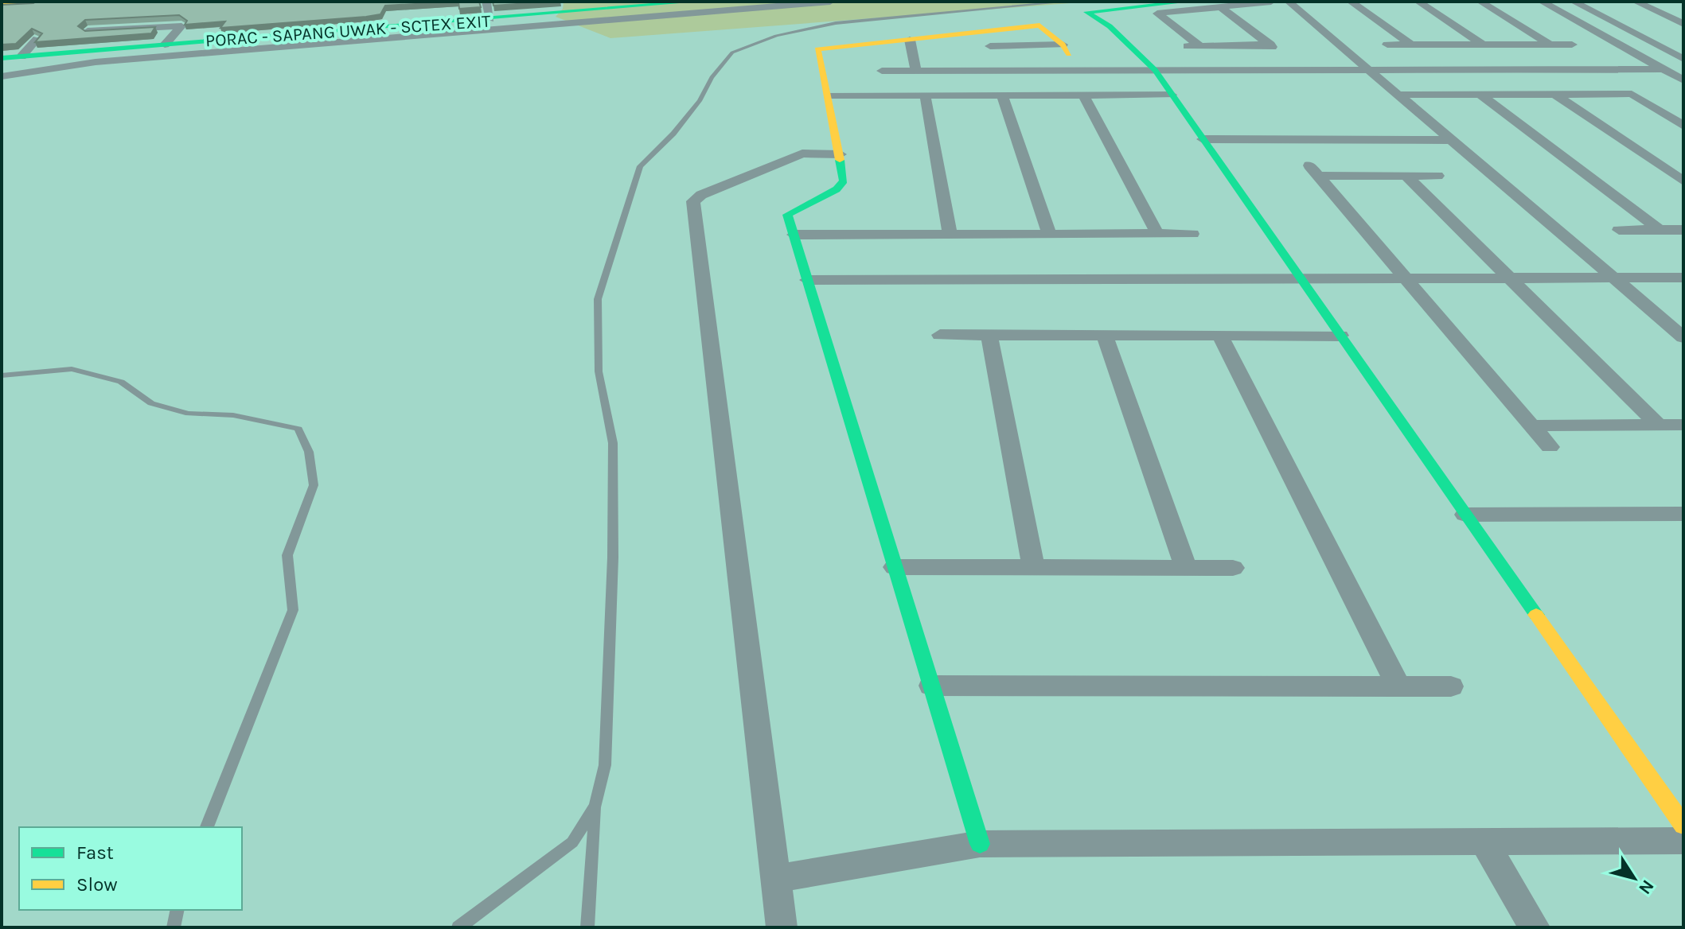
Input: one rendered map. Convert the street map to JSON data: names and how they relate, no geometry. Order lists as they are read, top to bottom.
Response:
{
  "streets": {
    "street": ["PORAC - SAPANG UWAK - SCTEX EXIT"]
  },
  "legend": ["Fast", "Slow"],
  "north": "bottom right"
}
